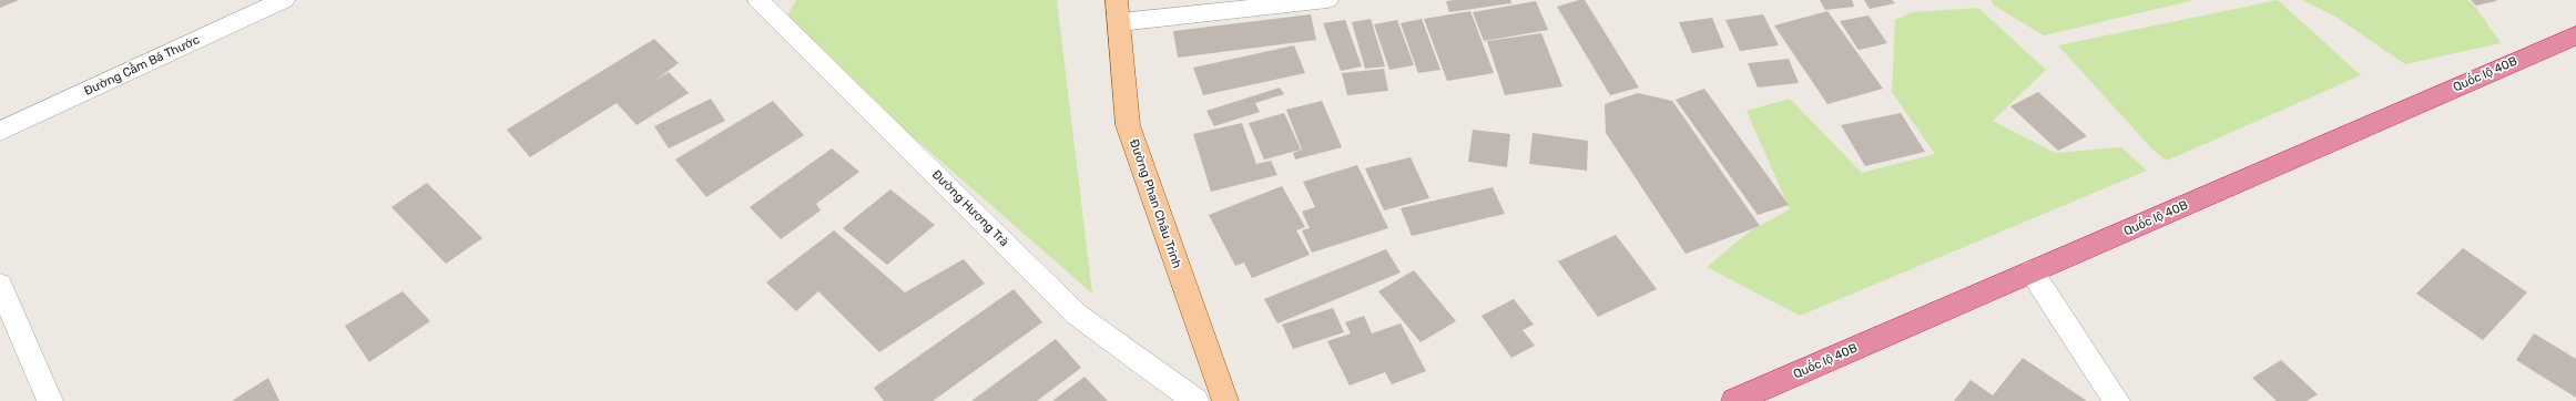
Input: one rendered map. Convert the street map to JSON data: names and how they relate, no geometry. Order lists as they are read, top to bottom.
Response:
{
  "streets": {
    "highway": ["Quốc lộ 40B"],
    "main road": ["Đường Phan Châu Trinh"],
    "street": ["Đường Cầm Bá Thước", "Đường Hương Trà"]
  }
}
